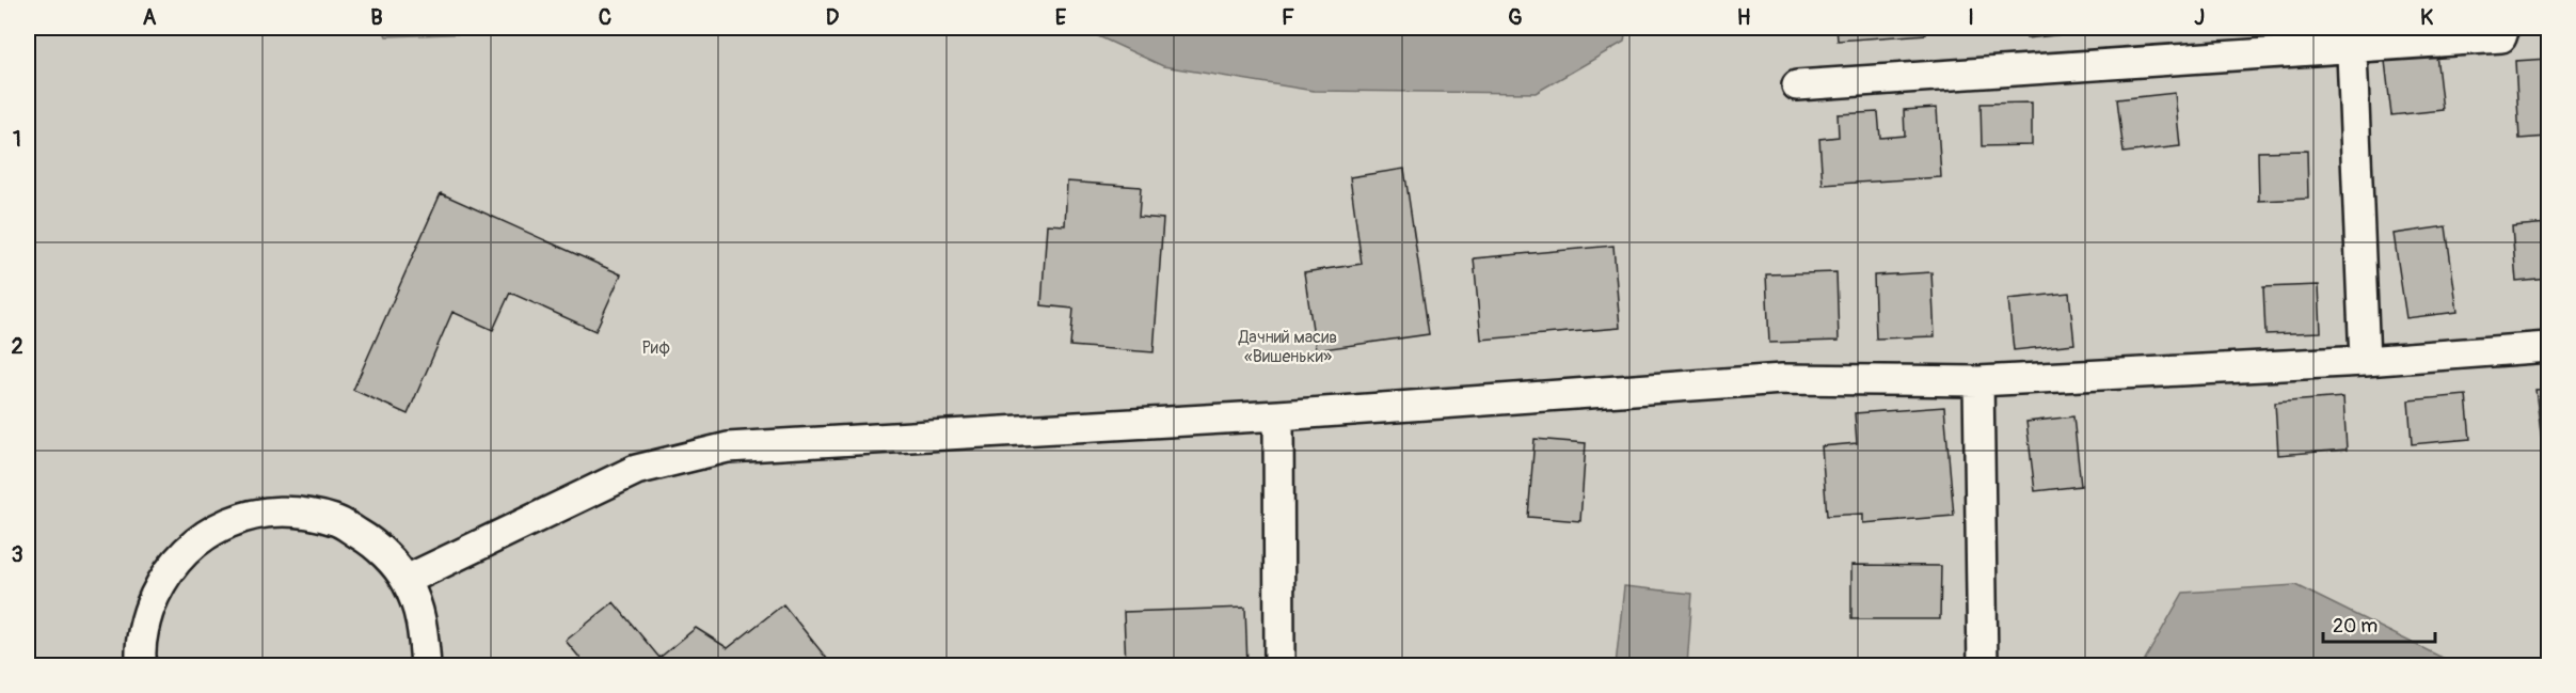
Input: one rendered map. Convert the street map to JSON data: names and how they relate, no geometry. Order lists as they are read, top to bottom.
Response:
{
  "parks": ["Дачний масив «Вишеньки»", "Риф"],
  "scale_bar": "20 m",
  "grid": {
    "columns": [
      "A",
      "B",
      "C",
      "D",
      "E",
      "F",
      "G",
      "H",
      "I",
      "J",
      "K"
    ],
    "rows": ["1", "2", "3"]
  }
}
